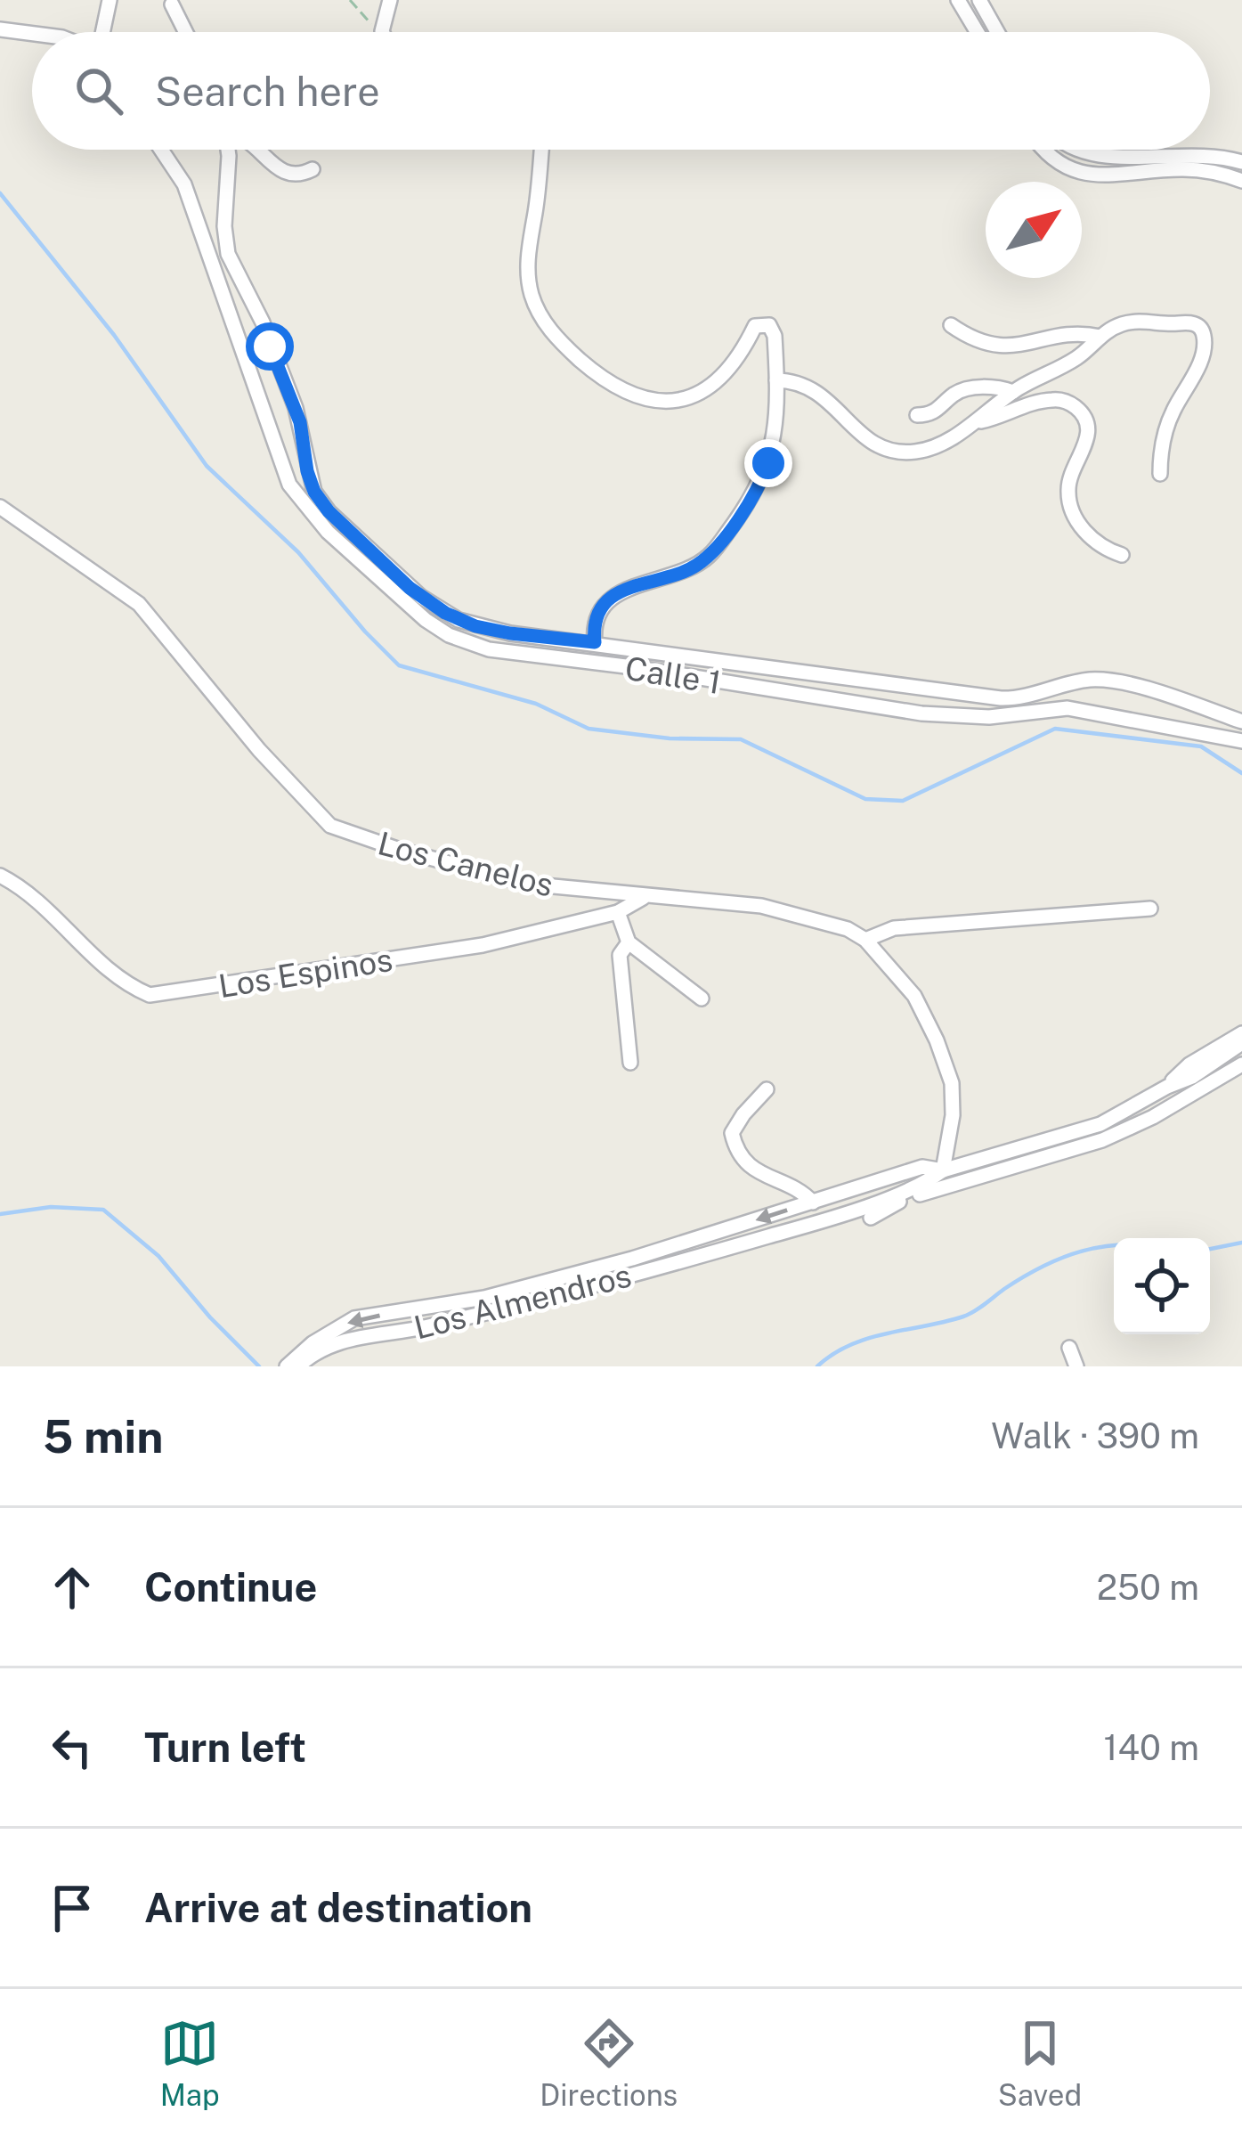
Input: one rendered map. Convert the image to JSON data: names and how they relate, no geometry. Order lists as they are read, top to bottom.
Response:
{
  "streets": {
    "street": [
      "Calle 1",
      "Los Canelos",
      "Los Espinos",
      "Los Almendros"
    ]
  },
  "crossings": [
    ["Los Canelos", "Los Espinos"],
    ["Los Canelos", "Los Almendros"]
  ],
  "north": "top right",
  "page": {
    "search": "Search here",
    "heading": ["5 min", "Walk · 390 m"],
    "list": [
      ["Continue", "250 m"],
      ["Turn left", "140 m"],
      "Arrive at destination"
    ],
    "nav": ["Map", "Directions", "Saved"]
  }
}
